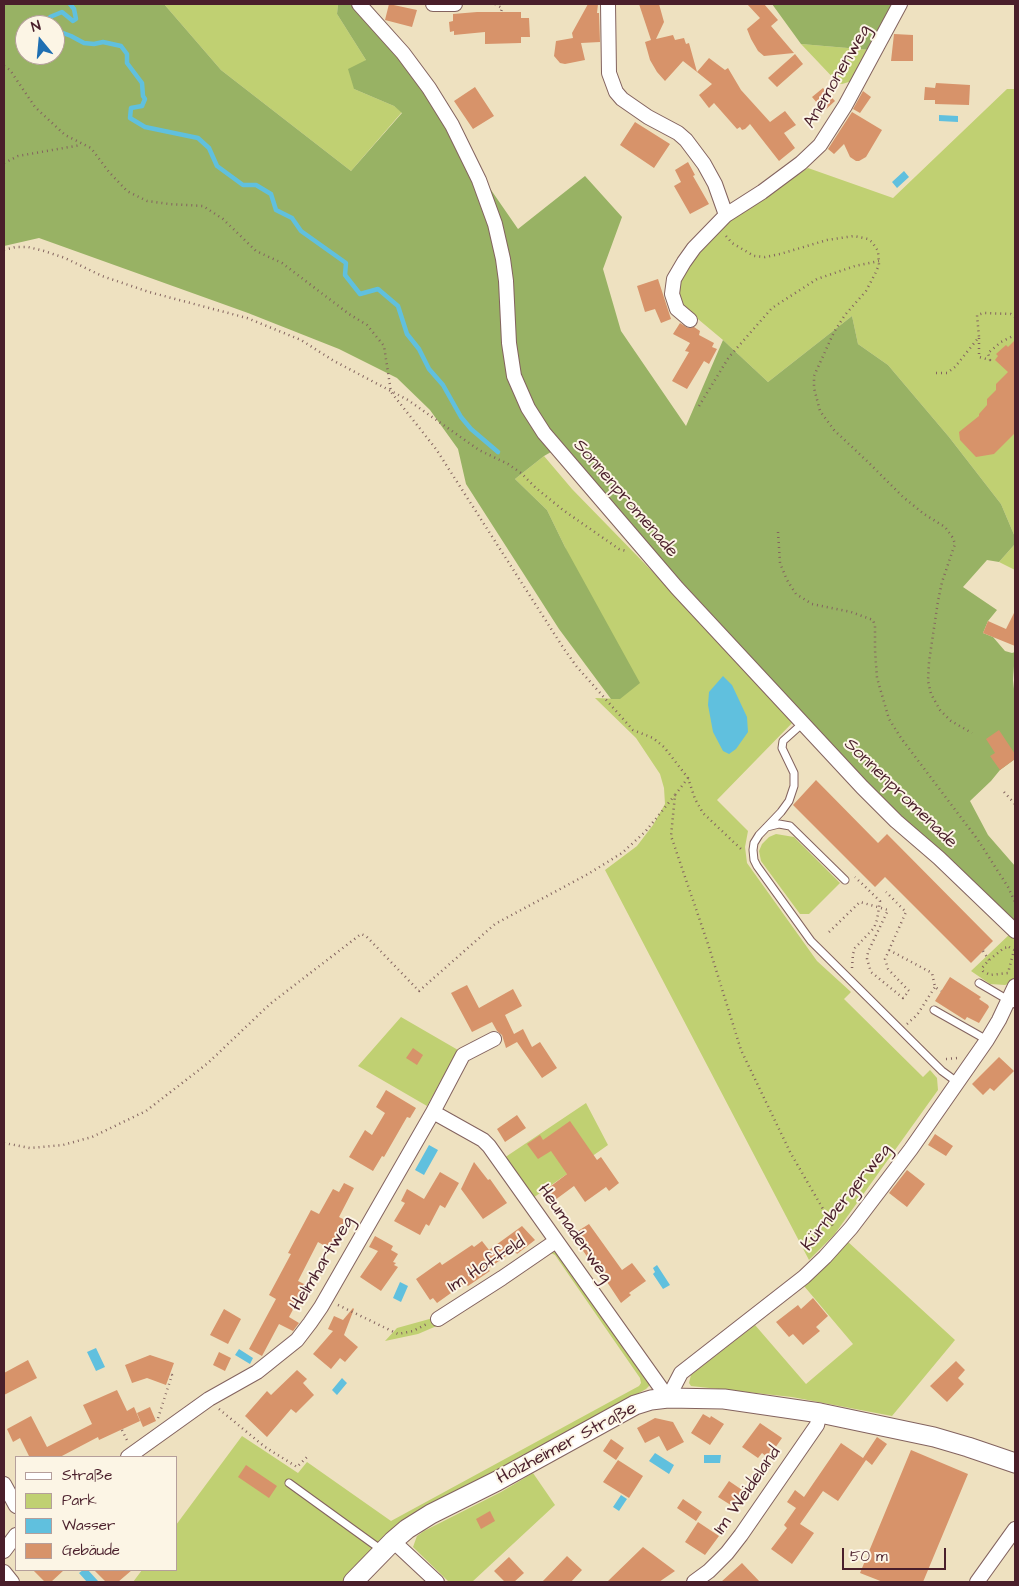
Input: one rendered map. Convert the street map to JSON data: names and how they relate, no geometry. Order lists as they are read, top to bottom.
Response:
{
  "streets": {
    "street": [
      "Anemonenweg",
      "Sonnenpromenade",
      "Kürnbergerweg",
      "Heumaderweg",
      "Helmhartweg",
      "Im Hoffeld",
      "Holzheimer Straße",
      "Im Weideland"
    ]
  },
  "crossings": [
    ["Kürnbergerweg", "Heumaderweg"],
    ["Kürnbergerweg", "Holzheimer Straße"],
    ["Heumaderweg", "Helmhartweg"],
    ["Heumaderweg", "Im Hoffeld"],
    ["Heumaderweg", "Holzheimer Straße"],
    ["Holzheimer Straße", "Im Weideland"]
  ],
  "legend": [
    "Straße",
    "Park",
    "Wasser",
    "Gebäude"
  ],
  "scale_bar": "50 m",
  "north": "top"
}
